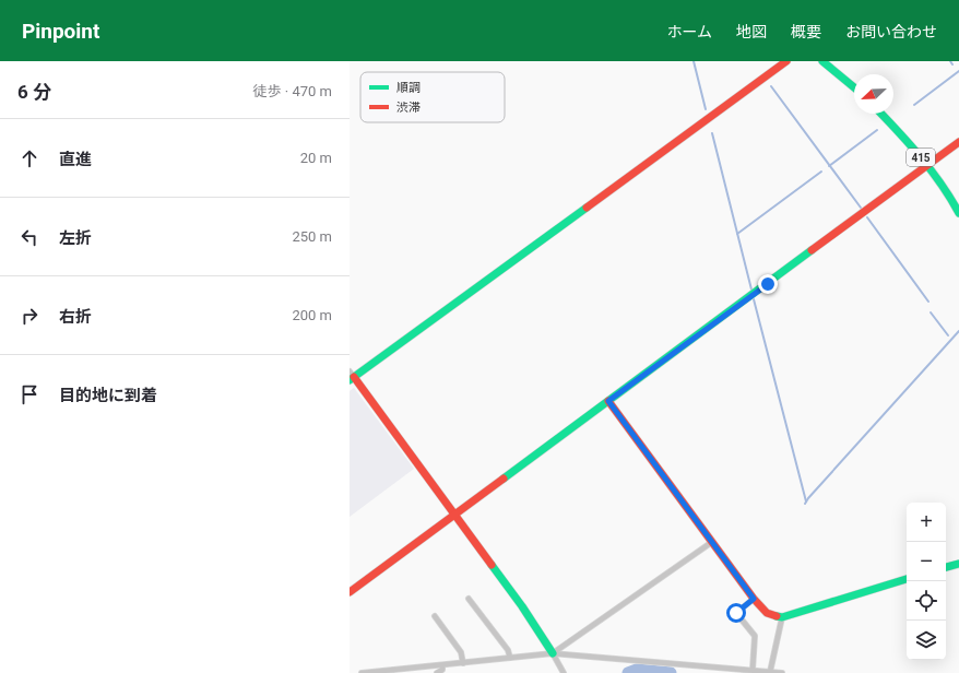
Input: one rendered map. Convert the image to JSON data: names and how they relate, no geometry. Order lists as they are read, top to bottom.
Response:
{
  "streets": {
    "main road": ["415"]
  },
  "legend": ["順調", "渋滞"],
  "north": "bottom left",
  "page": {
    "header": "Pinpoint",
    "nav": [
      "ホーム",
      "地図",
      "概要",
      "お問い合わせ"
    ],
    "heading": ["6 分", "徒歩 · 470 m"],
    "list": [
      ["直進", "20 m"],
      ["左折", "250 m"],
      ["右折", "200 m"],
      "目的地に到着"
    ],
    "map_buttons": ["+", "−"]
  }
}
